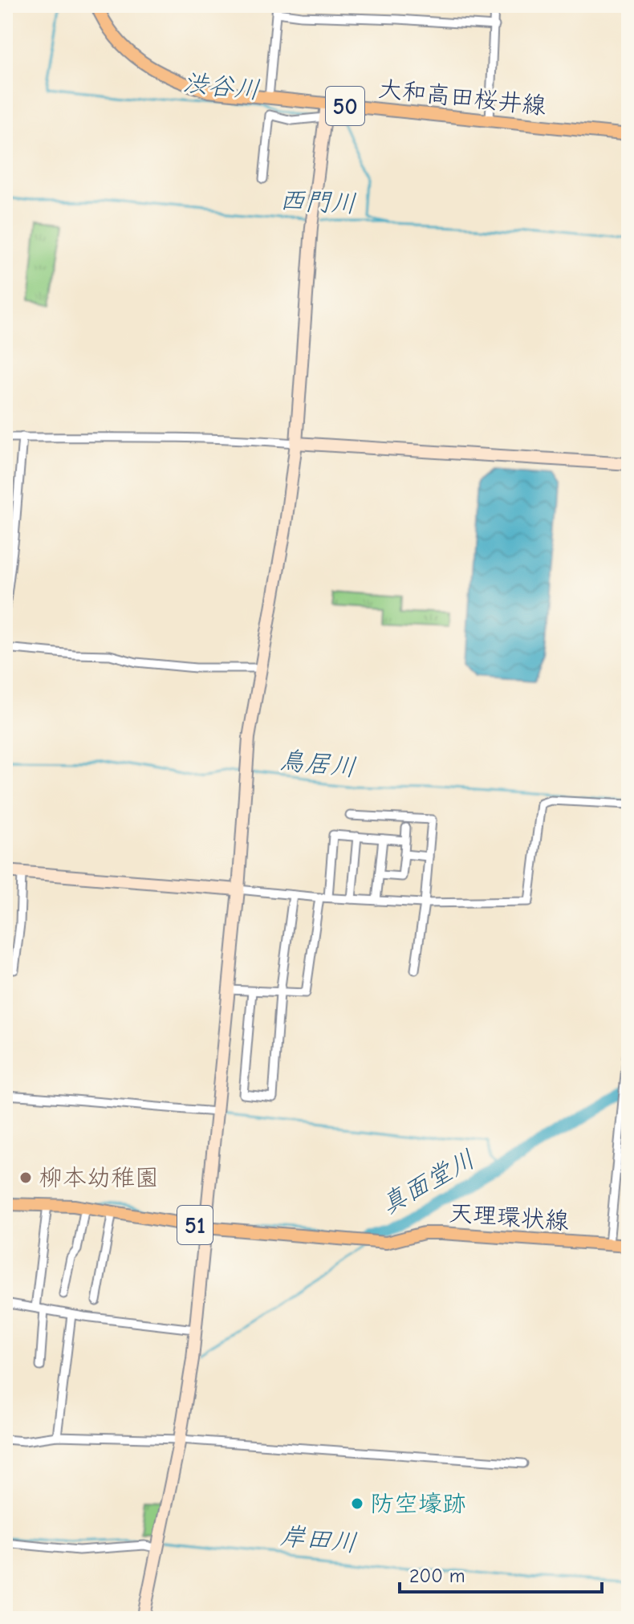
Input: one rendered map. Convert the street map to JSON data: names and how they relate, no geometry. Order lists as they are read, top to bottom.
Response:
{
  "streets": {
    "main road": [
      "大和高田桜井線",
      "50",
      "天理環状線",
      "51"
    ]
  },
  "water": [
    "渋谷川",
    "西門川",
    "鳥居川",
    "真面堂川",
    "岸田川"
  ],
  "places": ["柳本幼稚園", "防空壕跡"],
  "scale_bar": "200 m"
}
